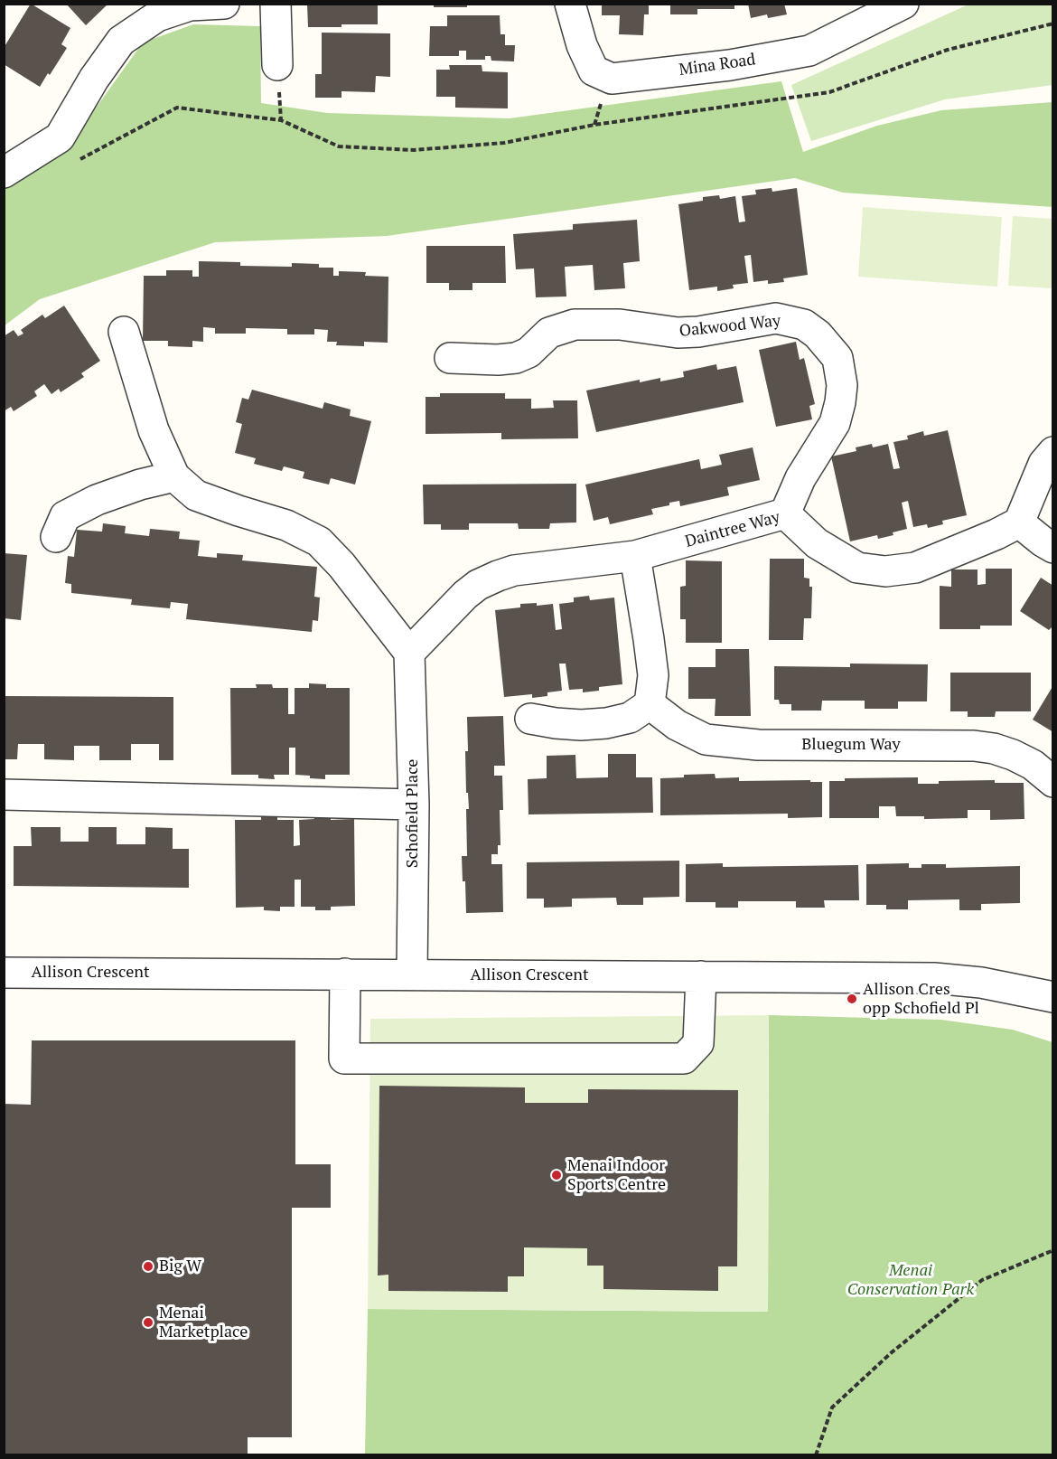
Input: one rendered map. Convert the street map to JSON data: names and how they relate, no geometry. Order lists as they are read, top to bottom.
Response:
{
  "streets": {
    "street": [
      "Mina Road",
      "Oakwood Way",
      "Daintree Way",
      "Bluegum Way",
      "Schofield Place",
      "Allison Crescent"
    ]
  },
  "crossings": [
    ["Oakwood Way", "Daintree Way"],
    ["Daintree Way", "Schofield Place"],
    ["Schofield Place", "Allison Crescent"]
  ],
  "parks": ["Menai Conservation Park"],
  "places": [
    "Allison Cres opp Schofield Pl",
    "Menai Indoor Sports Centre",
    "Big W",
    "Menai Marketplace"
  ]
}
